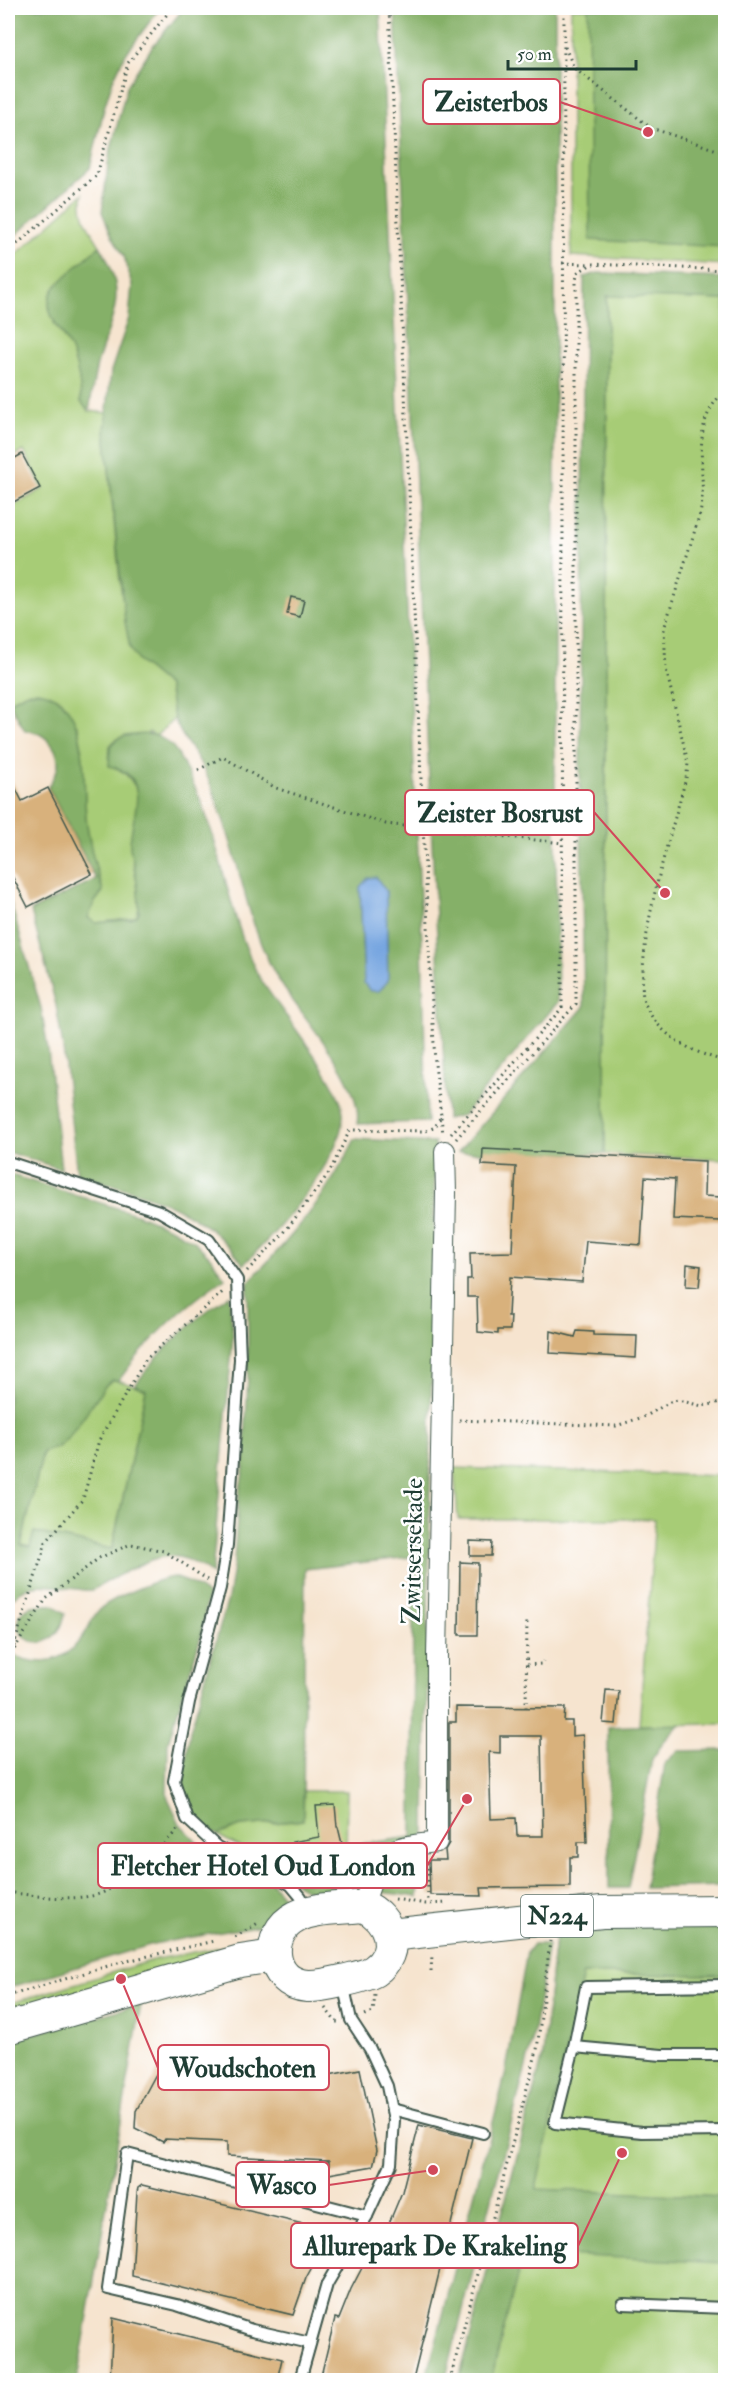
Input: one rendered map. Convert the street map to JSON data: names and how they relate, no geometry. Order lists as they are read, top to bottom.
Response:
{
  "streets": {
    "main road": ["N224"],
    "street": ["Zwitsersekade"]
  },
  "places": [
    "Zeisterbos",
    "Zeister Bosrust",
    "Fletcher Hotel Oud London",
    "Woudschoten",
    "Allurepark De Krakeling",
    "Wasco"
  ],
  "scale_bar": "50 m"
}
